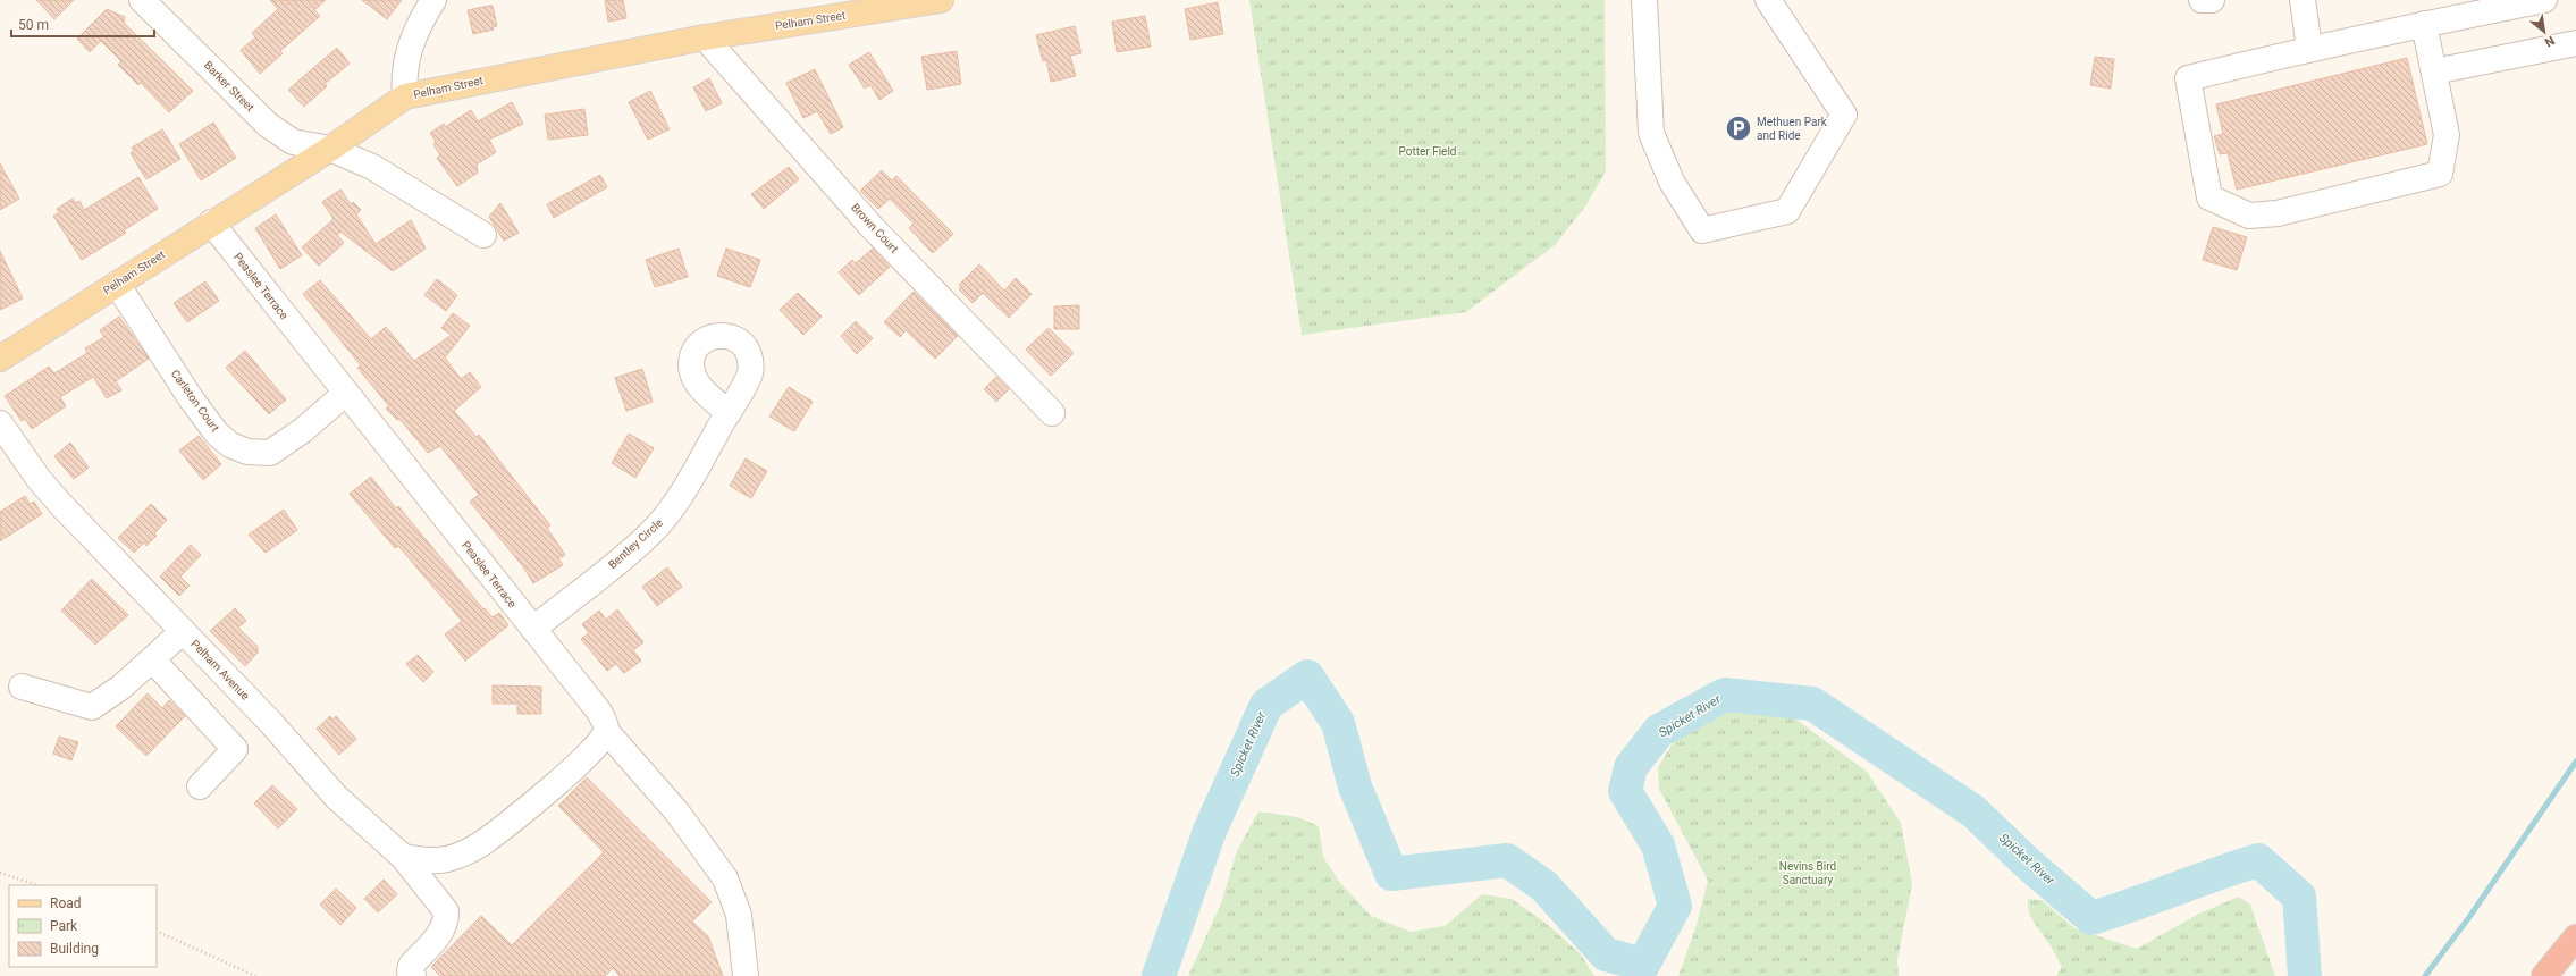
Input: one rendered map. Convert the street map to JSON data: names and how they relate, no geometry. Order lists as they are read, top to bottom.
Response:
{
  "streets": {
    "main road": ["Pelham Street"],
    "street": [
      "Barker Street",
      "Brown Court",
      "Peaslee Terrace",
      "Carleton Court",
      "Bentley Circle",
      "Pelham Avenue"
    ]
  },
  "crossings": [
    ["Pelham Street", "Barker Street"],
    ["Pelham Street", "Brown Court"],
    ["Pelham Street", "Peaslee Terrace"],
    ["Pelham Street", "Carleton Court"],
    ["Peaslee Terrace", "Carleton Court"],
    ["Peaslee Terrace", "Bentley Circle"]
  ],
  "water": ["Spicket River"],
  "parks": ["Potter Field", "Nevins Bird Sanctuary"],
  "places": {
    "parking": ["Methuen Park and Ride"]
  },
  "legend": ["Road", "Park", "Building"],
  "scale_bar": "50 m",
  "north": "bottom right"
}
